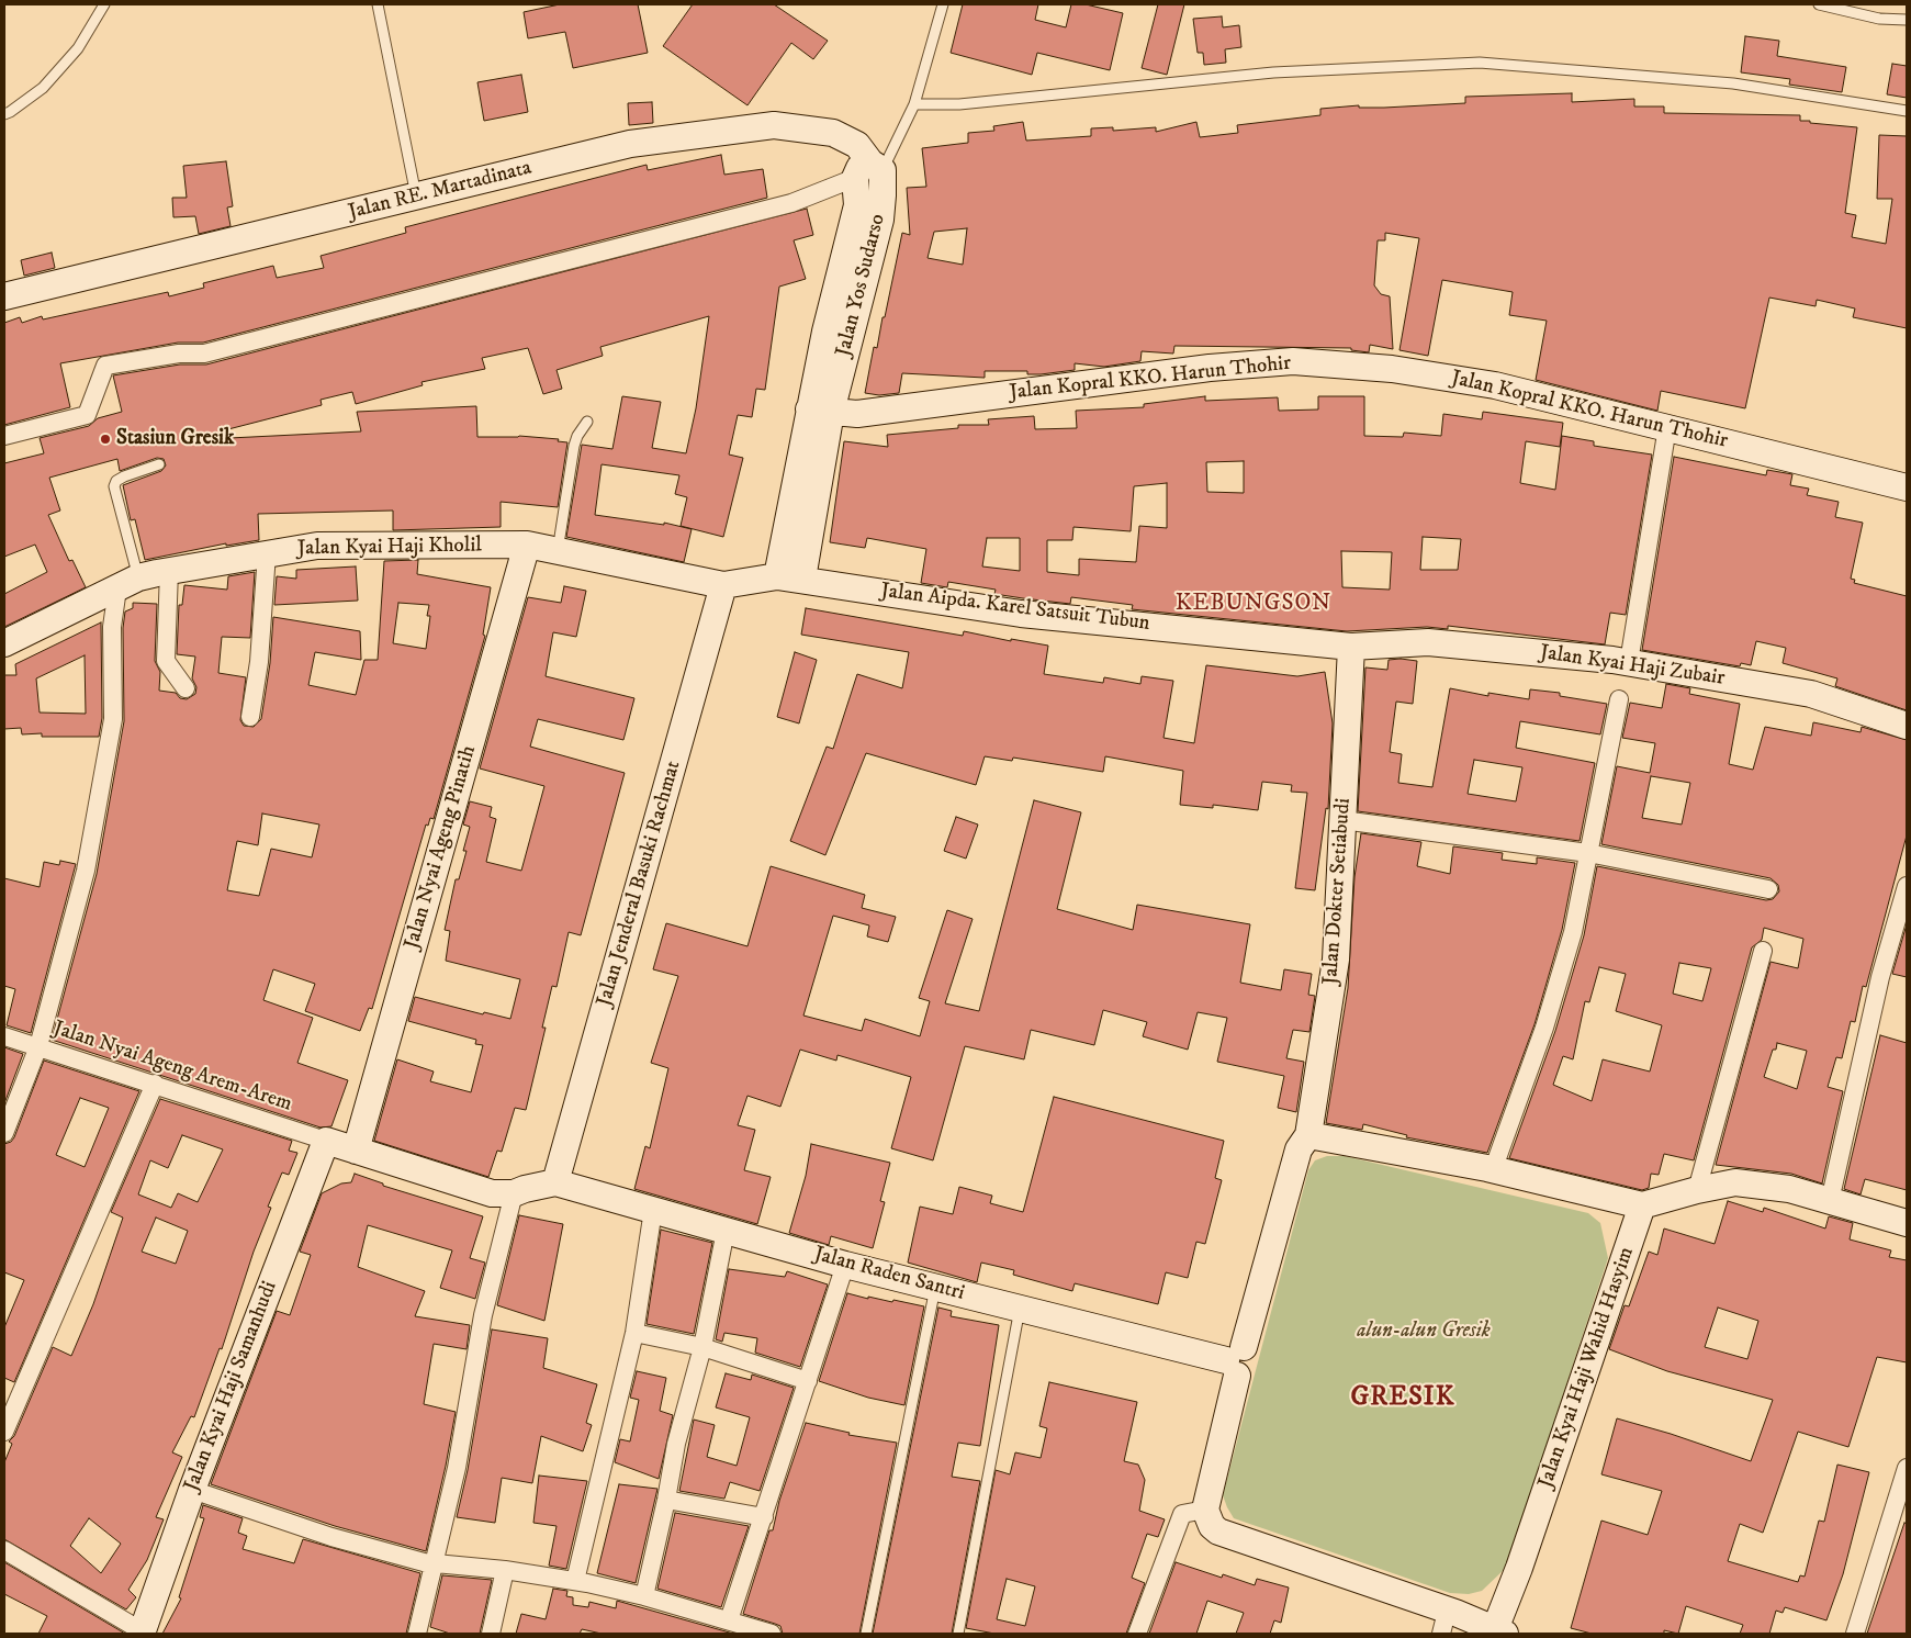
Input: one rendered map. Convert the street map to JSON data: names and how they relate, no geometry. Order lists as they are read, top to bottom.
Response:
{
  "streets": {
    "main road": [
      "Jalan RE. Martadinata",
      "Jalan Yos Sudarso",
      "Jalan Kopral KKO. Harun Thohir",
      "Jalan Kyai Haji Kholil",
      "Jalan Aipda. Karel Satsuit Tubun",
      "Jalan Kyai Haji Zubair",
      "Jalan Nyai Ageng Pinatih",
      "Jalan Jenderal Basuki Rachmat",
      "Jalan Dokter Setiabudi",
      "Jalan Raden Santri",
      "Jalan Kyai Haji Wahid Hasyim",
      "Jalan Kyai Haji Samanhudi"
    ],
    "street": ["Jalan Nyai Ageng Arem-Arem"]
  },
  "crossings": [
    ["Jalan RE. Martadinata", "Jalan Yos Sudarso"],
    ["Jalan Yos Sudarso", "Jalan Kopral KKO. Harun Thohir"],
    ["Jalan Yos Sudarso", "Jalan Aipda. Karel Satsuit Tubun"],
    ["Jalan Kyai Haji Kholil", "Jalan Aipda. Karel Satsuit Tubun"],
    ["Jalan Kyai Haji Kholil", "Jalan Nyai Ageng Pinatih"],
    ["Jalan Kyai Haji Kholil", "Jalan Jenderal Basuki Rachmat"],
    ["Jalan Aipda. Karel Satsuit Tubun", "Jalan Kyai Haji Zubair"],
    ["Jalan Aipda. Karel Satsuit Tubun", "Jalan Jenderal Basuki Rachmat"],
    ["Jalan Aipda. Karel Satsuit Tubun", "Jalan Dokter Setiabudi"],
    ["Jalan Kyai Haji Zubair", "Jalan Dokter Setiabudi"],
    ["Jalan Jenderal Basuki Rachmat", "Jalan Raden Santri"],
    ["Jalan Nyai Ageng Arem-Arem", "Jalan Kyai Haji Samanhudi"]
  ],
  "districts": ["KEBUNGSON", "GRESIK"],
  "parks": ["alun-alun Gresik"],
  "places": ["Stasiun Gresik"]
}
